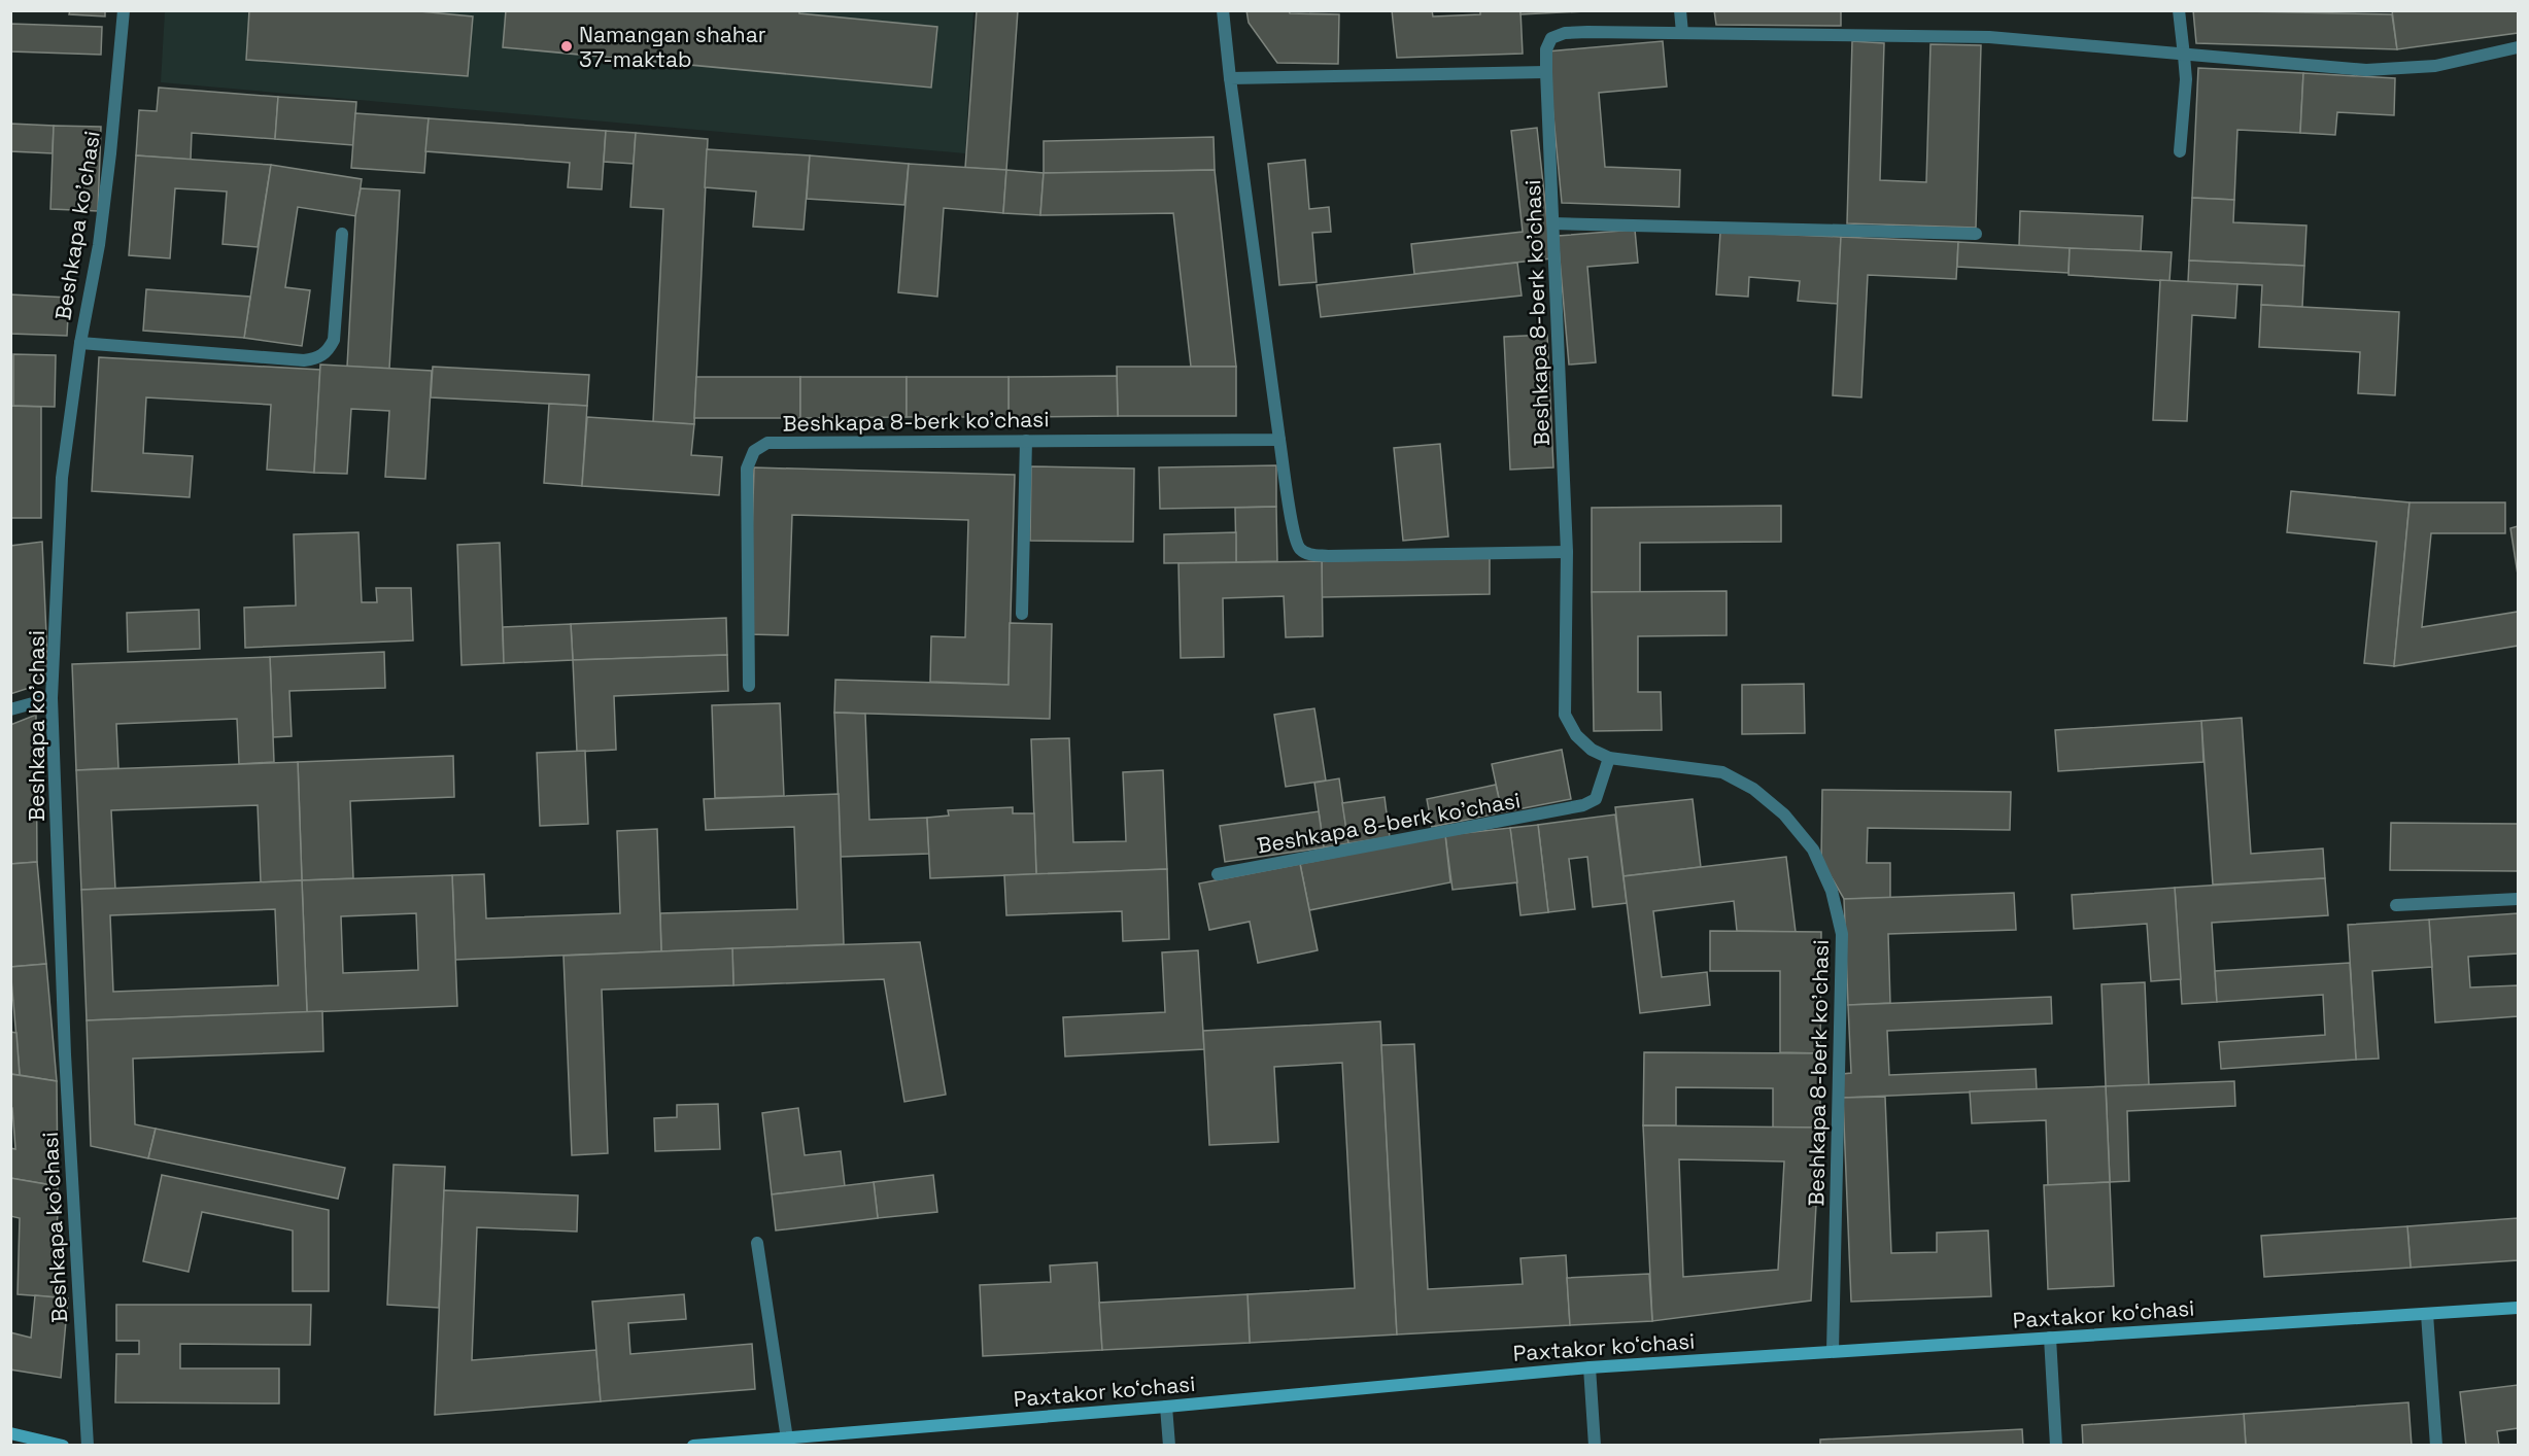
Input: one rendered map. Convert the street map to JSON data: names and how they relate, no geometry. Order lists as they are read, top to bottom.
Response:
{
  "streets": {
    "main road": ["Paxtakor koʻchasi"],
    "street": ["Beshkapa ko'chasi", "Beshkapa 8-berk koʼchasi"]
  },
  "crossings": [
    ["Beshkapa 8-berk koʼchasi", "Paxtakor koʻchasi"]
  ],
  "places": ["Namangan shahar 37-maktab"]
}
